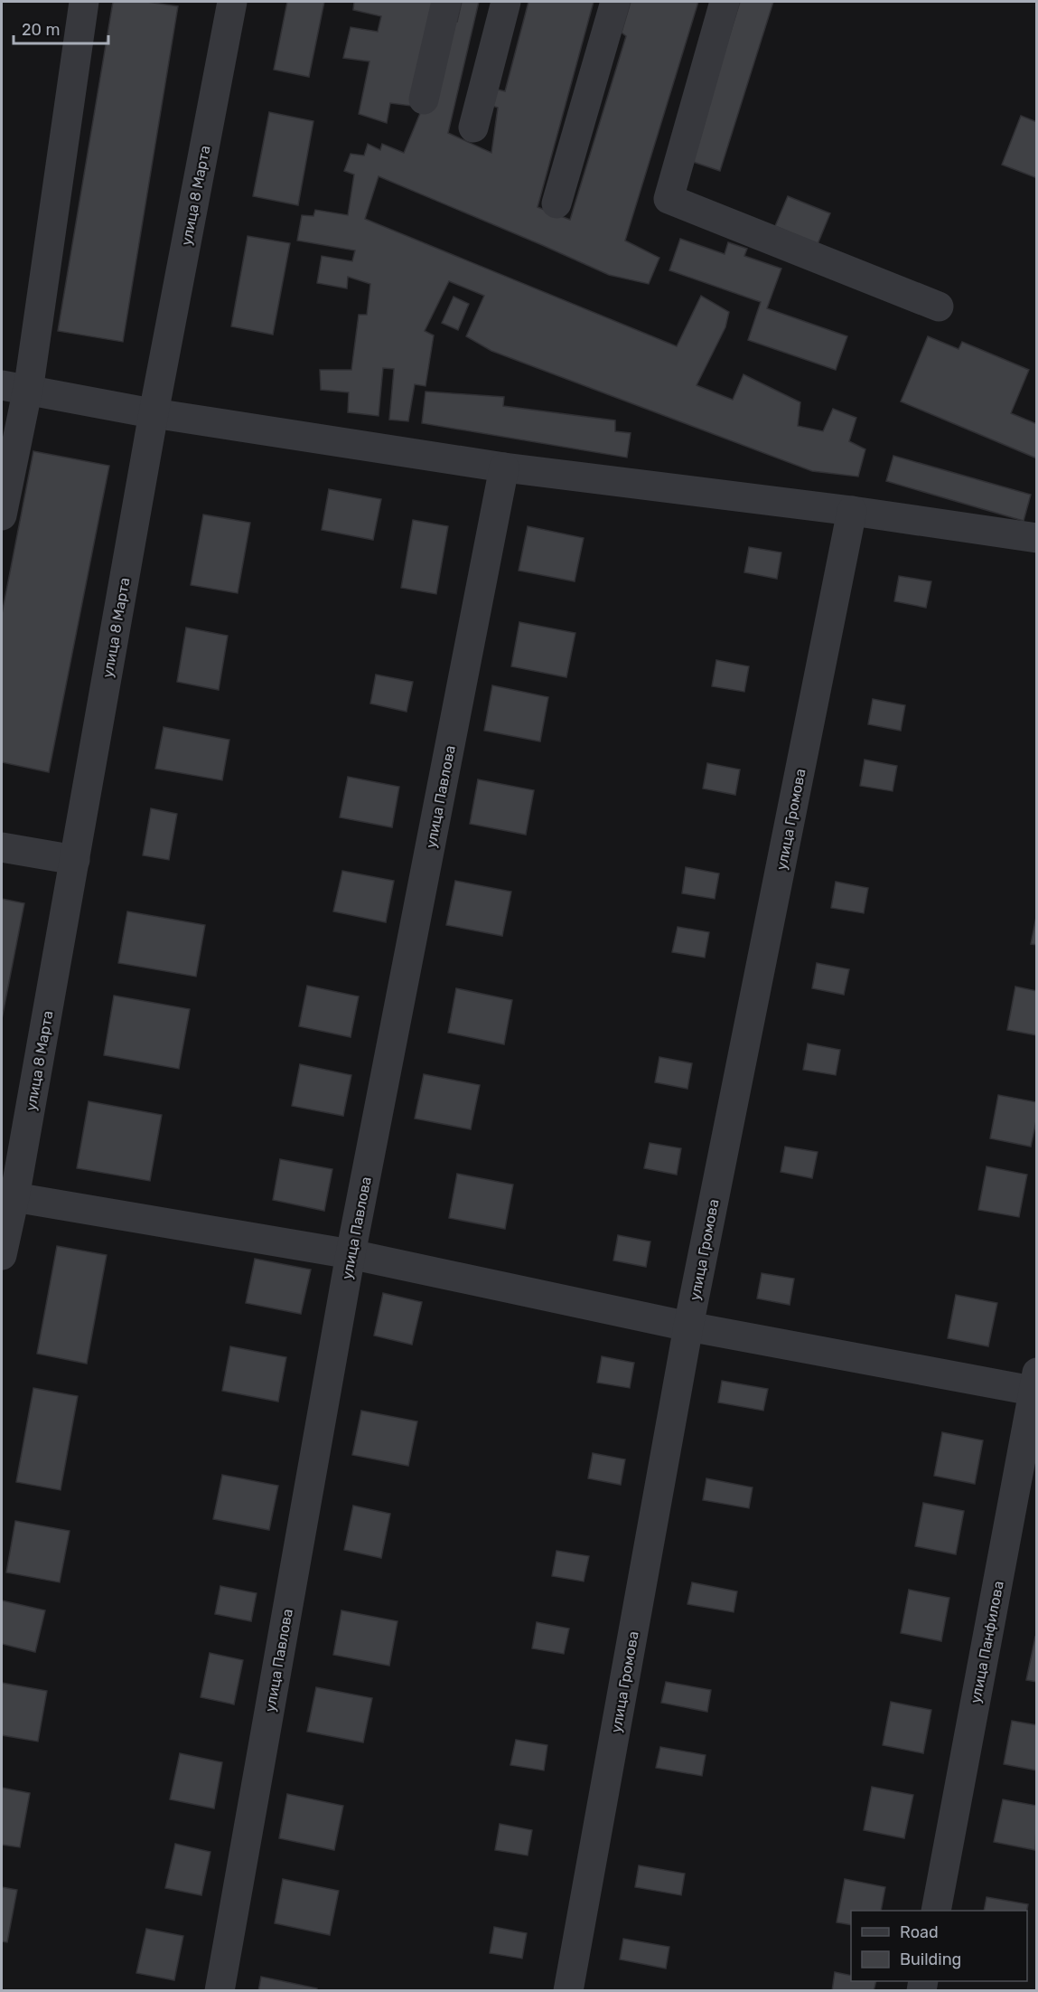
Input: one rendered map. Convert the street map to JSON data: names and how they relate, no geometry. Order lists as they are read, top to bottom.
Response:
{
  "streets": {
    "street": [
      "улица 8 Марта",
      "улица Павлова",
      "улица Громова",
      "улица Панфилова"
    ]
  },
  "legend": ["Road", "Building"],
  "scale_bar": "20 m"
}
